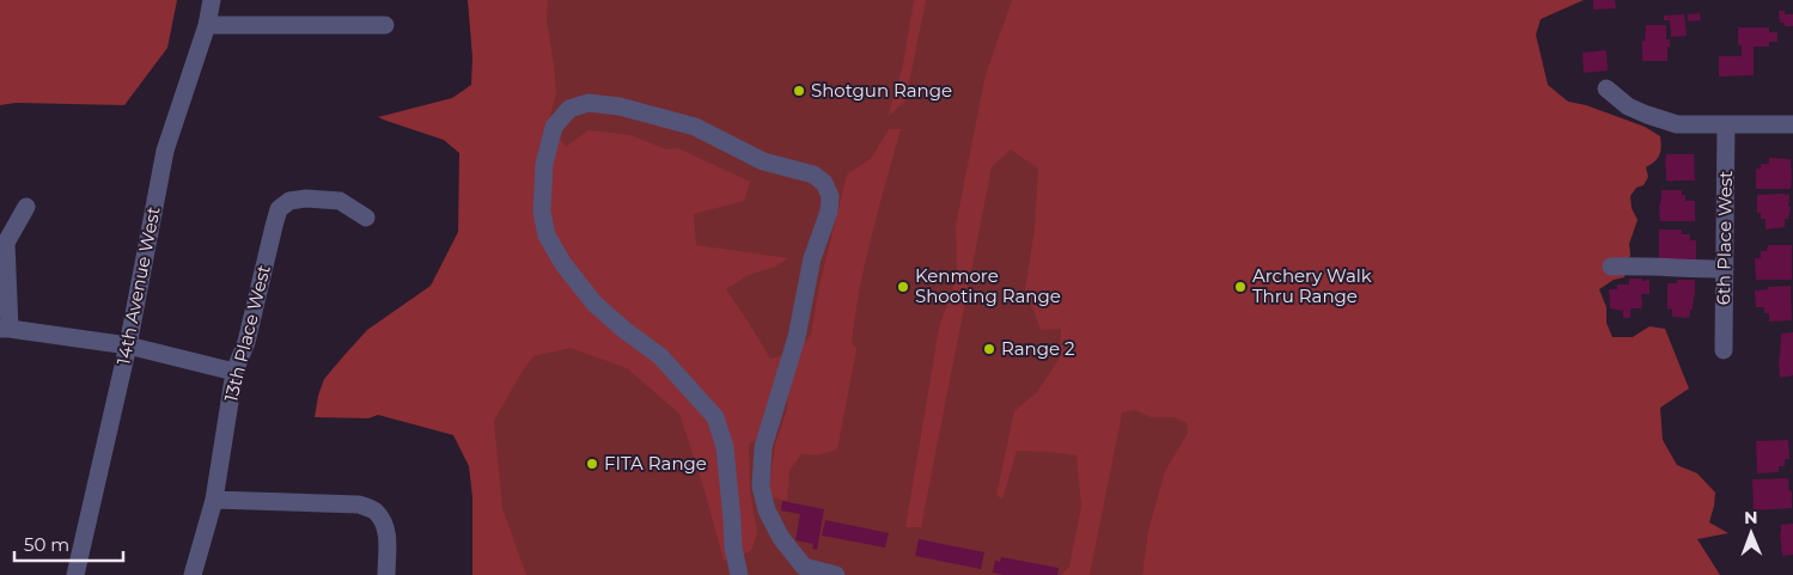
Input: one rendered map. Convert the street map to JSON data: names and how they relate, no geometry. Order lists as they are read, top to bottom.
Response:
{
  "streets": {
    "street": ["6th Place West", "14th Avenue West", "13th Place West"]
  },
  "places": [
    "Shotgun Range",
    "Kenmore Shooting Range",
    "Archery Walk Thru Range",
    "Range 2",
    "FITA Range"
  ],
  "scale_bar": "50 m",
  "north": "top"
}
